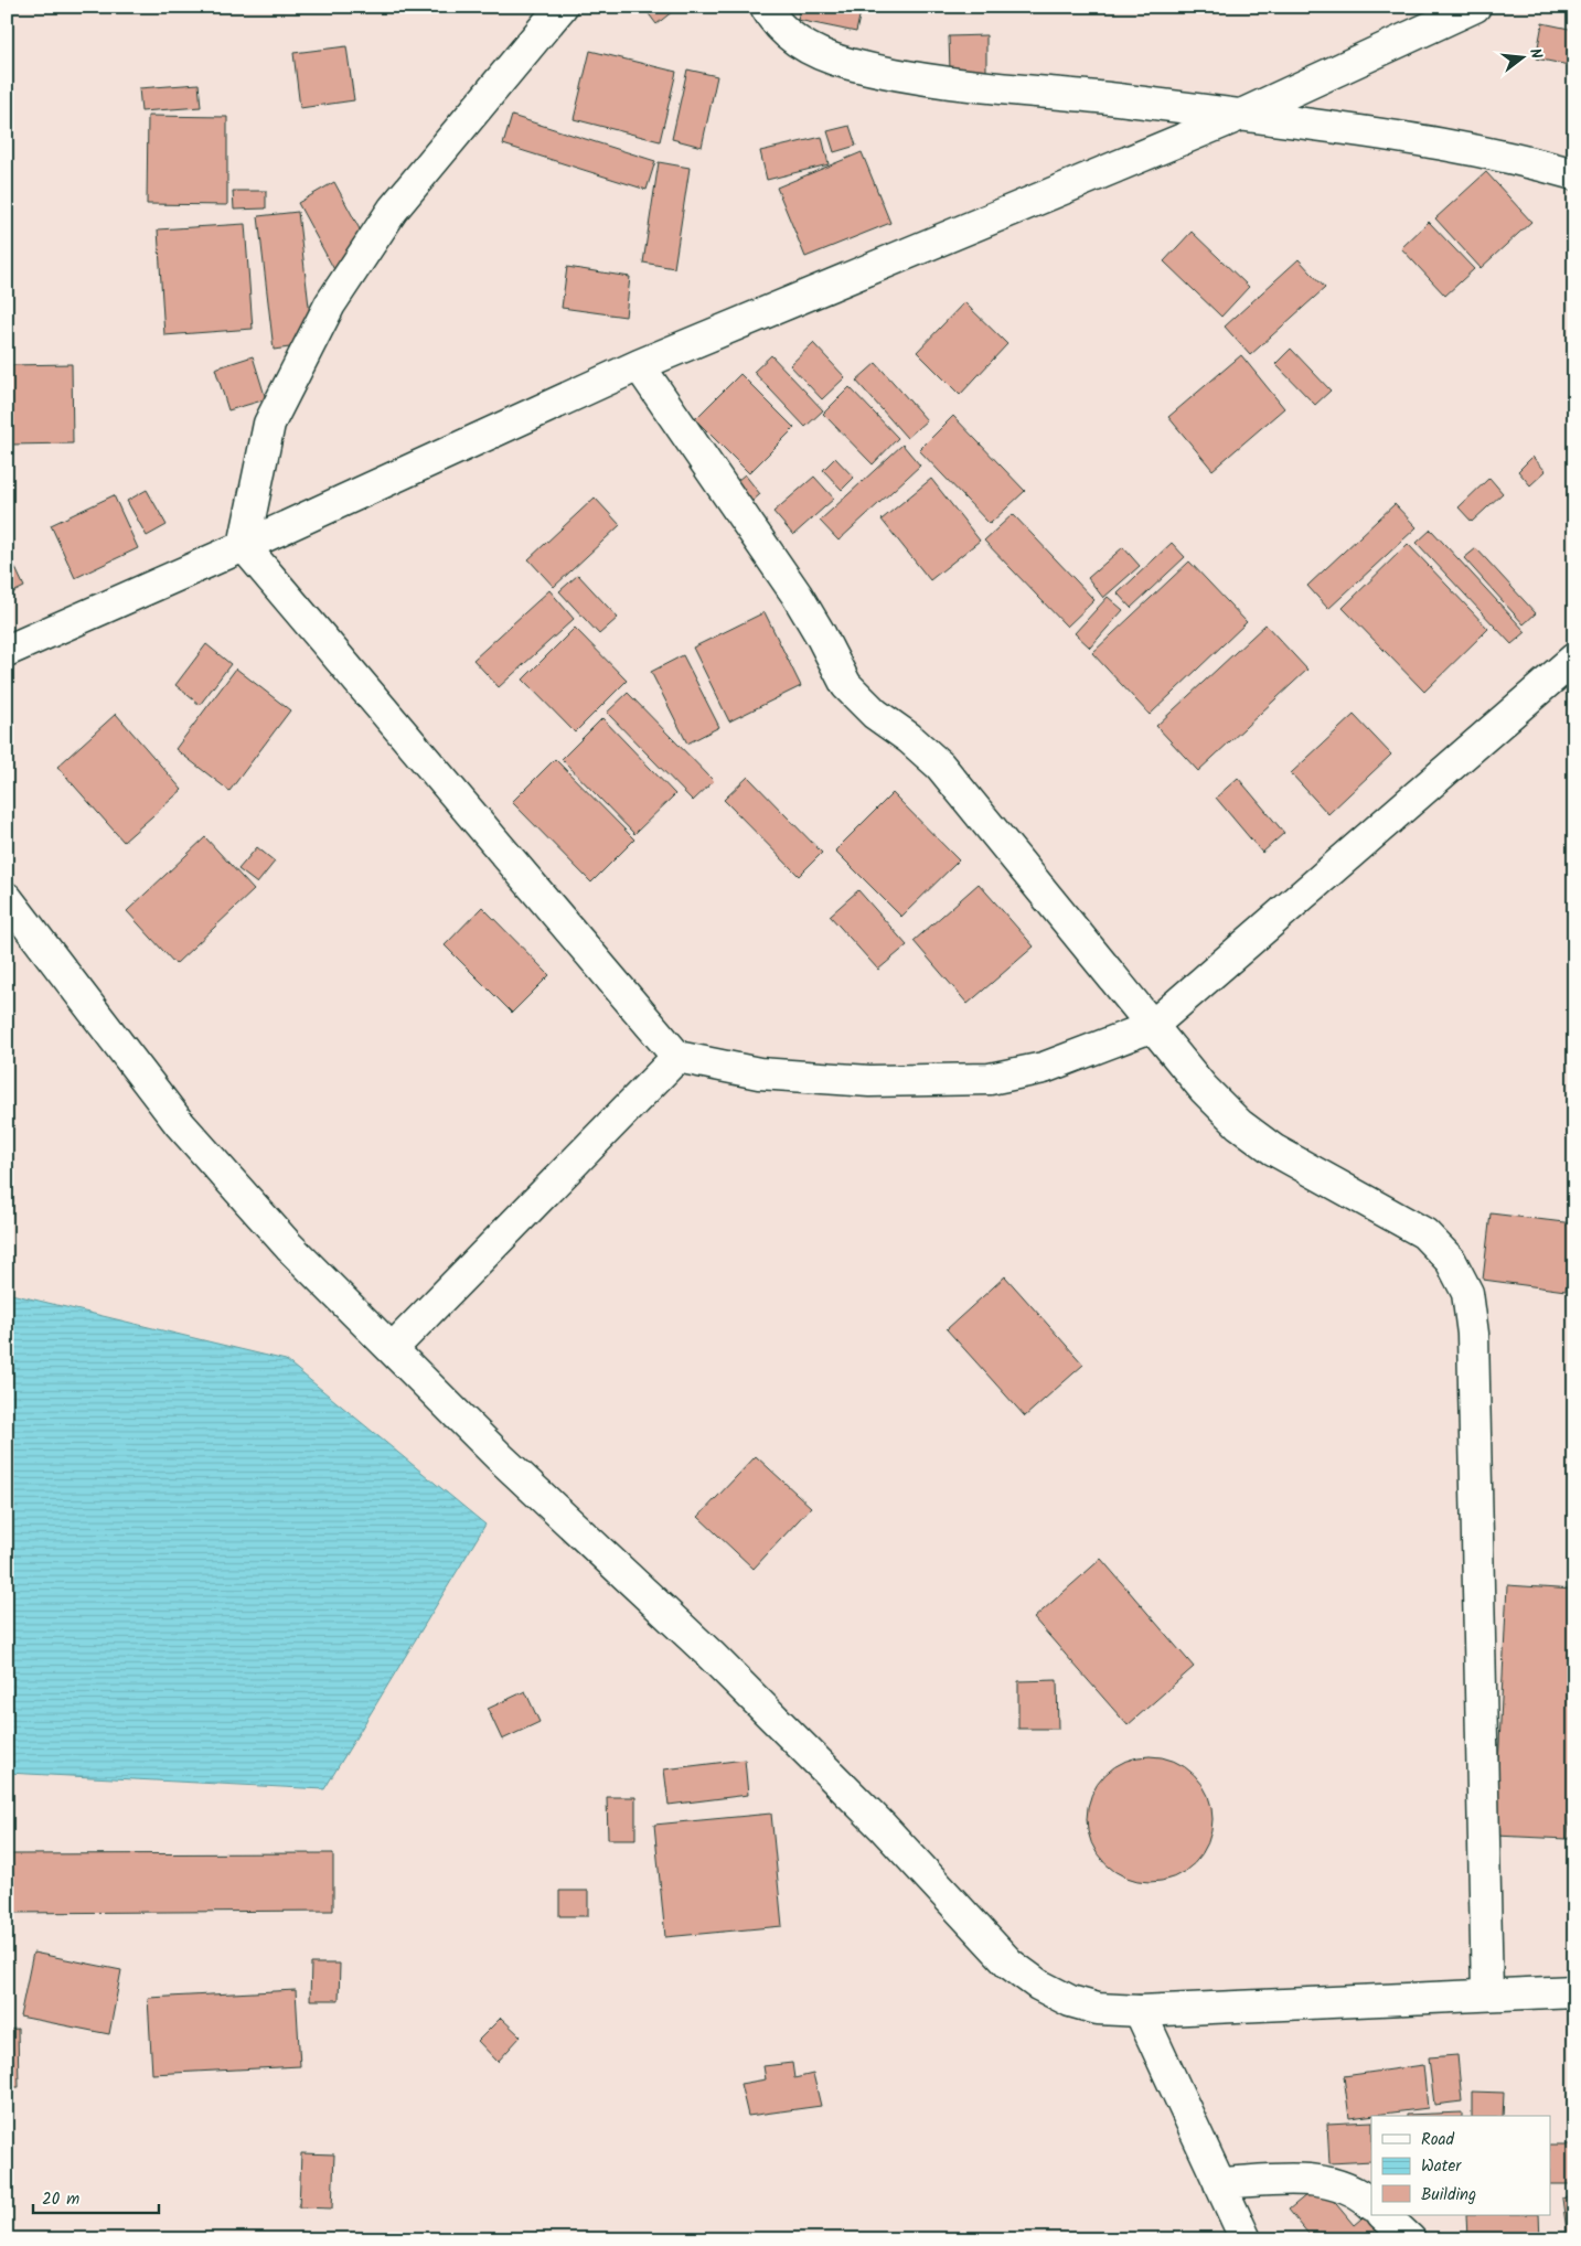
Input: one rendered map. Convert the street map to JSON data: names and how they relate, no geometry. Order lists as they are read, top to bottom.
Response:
{
  "legend": ["Road", "Water", "Building"],
  "scale_bar": "20 m",
  "north": "right"
}
